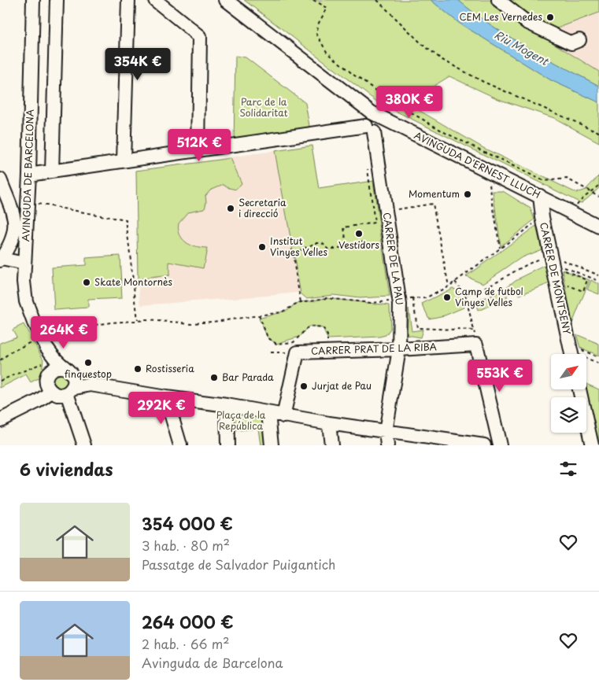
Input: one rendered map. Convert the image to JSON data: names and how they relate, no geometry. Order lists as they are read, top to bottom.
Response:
{
  "streets": {
    "street": [
      "AVINGUDA D'ERNEST LLUCH",
      "AVINGUDA DE BARCELONA",
      "CARRER DE LA PAU",
      "CARRER DE MONTSENY",
      "CARRER PRAT DE LA RIBA"
    ]
  },
  "crossings": [
    ["AVINGUDA D'ERNEST LLUCH", "CARRER DE MONTSENY"],
    ["CARRER DE LA PAU", "CARRER PRAT DE LA RIBA"]
  ],
  "water": ["Riu Mogent"],
  "parks": ["Parc de la Solidaritat", "Plaça de la República"],
  "places": [
    "CEM Les Vernedes",
    "Momentum",
    "Secretaria i direcció",
    "Vestidors",
    "Institut Vinyes Velles",
    "Skate Montornès",
    "Camp de futbol Vinyes Velles",
    "finquestop",
    "Rostisseria",
    "Bar Parada",
    "Jurjat de Pau"
  ],
  "north": "top right",
  "page": {
    "price": [
      "354K €",
      "380K €",
      "512K €",
      "264K €",
      "553K €",
      "292K €"
    ],
    "heading": "6 viviendas",
    "list": [
      {
        "name": "354 000 €",
        "note": "3 hab. · 80 m² · Passatge de Salvador Puigantich"
      },
      {
        "name": "264 000 €",
        "note": "2 hab. · 66 m² · Avinguda de Barcelona"
      }
    ]
  }
}
